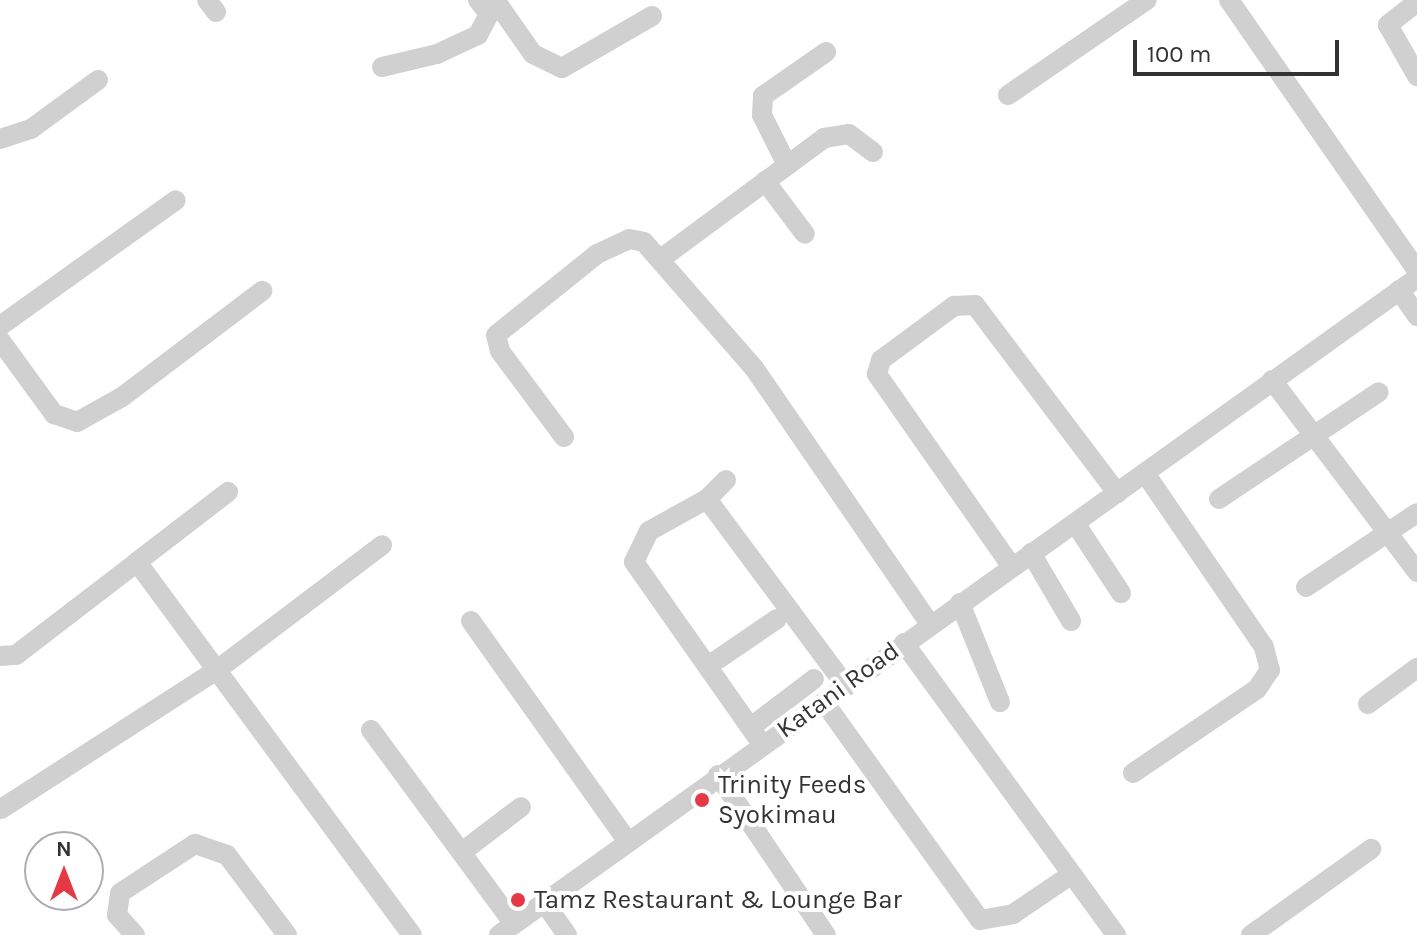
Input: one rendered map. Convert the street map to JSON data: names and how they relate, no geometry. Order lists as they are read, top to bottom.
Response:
{
  "streets": {
    "street": ["Katani Road"]
  },
  "places": ["Trinity Feeds Syokimau", "Tamz Restaurant & Lounge Bar"],
  "scale_bar": "100 m",
  "north": "top"
}
